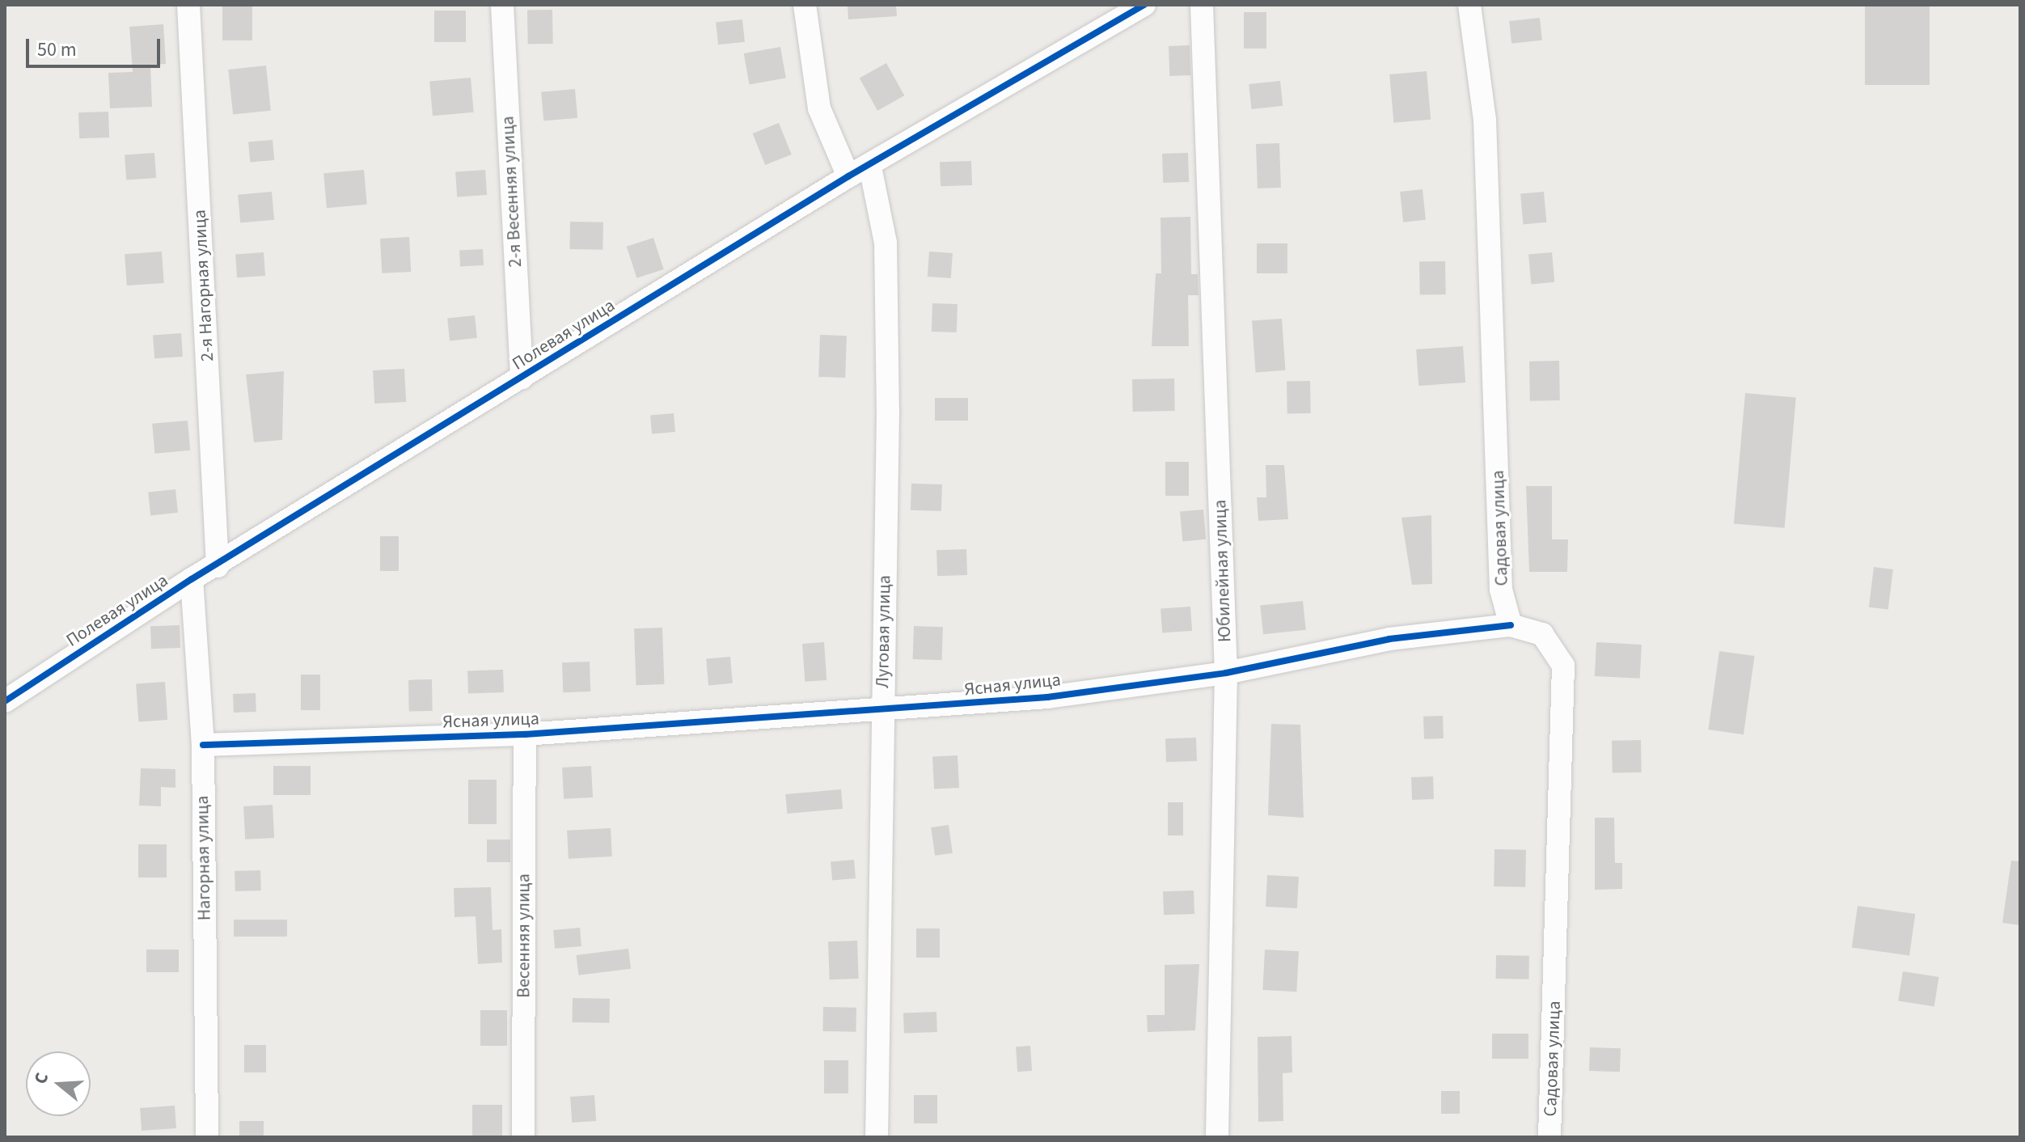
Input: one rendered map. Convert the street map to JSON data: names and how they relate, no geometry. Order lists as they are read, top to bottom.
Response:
{
  "streets": {
    "street": [
      "2-я Весенняя улица",
      "2-я Нагорная улица",
      "Полевая улица",
      "Садовая улица",
      "Юбилейная улица",
      "Луговая улица",
      "Ясная улица",
      "Нагорная улица",
      "Весенняя улица"
    ]
  },
  "crossings": [
    ["2-я Весенняя улица", "Полевая улица"],
    ["2-я Нагорная улица", "Полевая улица"],
    ["Полевая улица", "Луговая улица"],
    ["Полевая улица", "Нагорная улица"],
    ["Садовая улица", "Ясная улица"],
    ["Юбилейная улица", "Ясная улица"],
    ["Луговая улица", "Ясная улица"],
    ["Ясная улица", "Нагорная улица"],
    ["Ясная улица", "Весенняя улица"]
  ],
  "scale_bar": "50 m",
  "north": "left"
}
